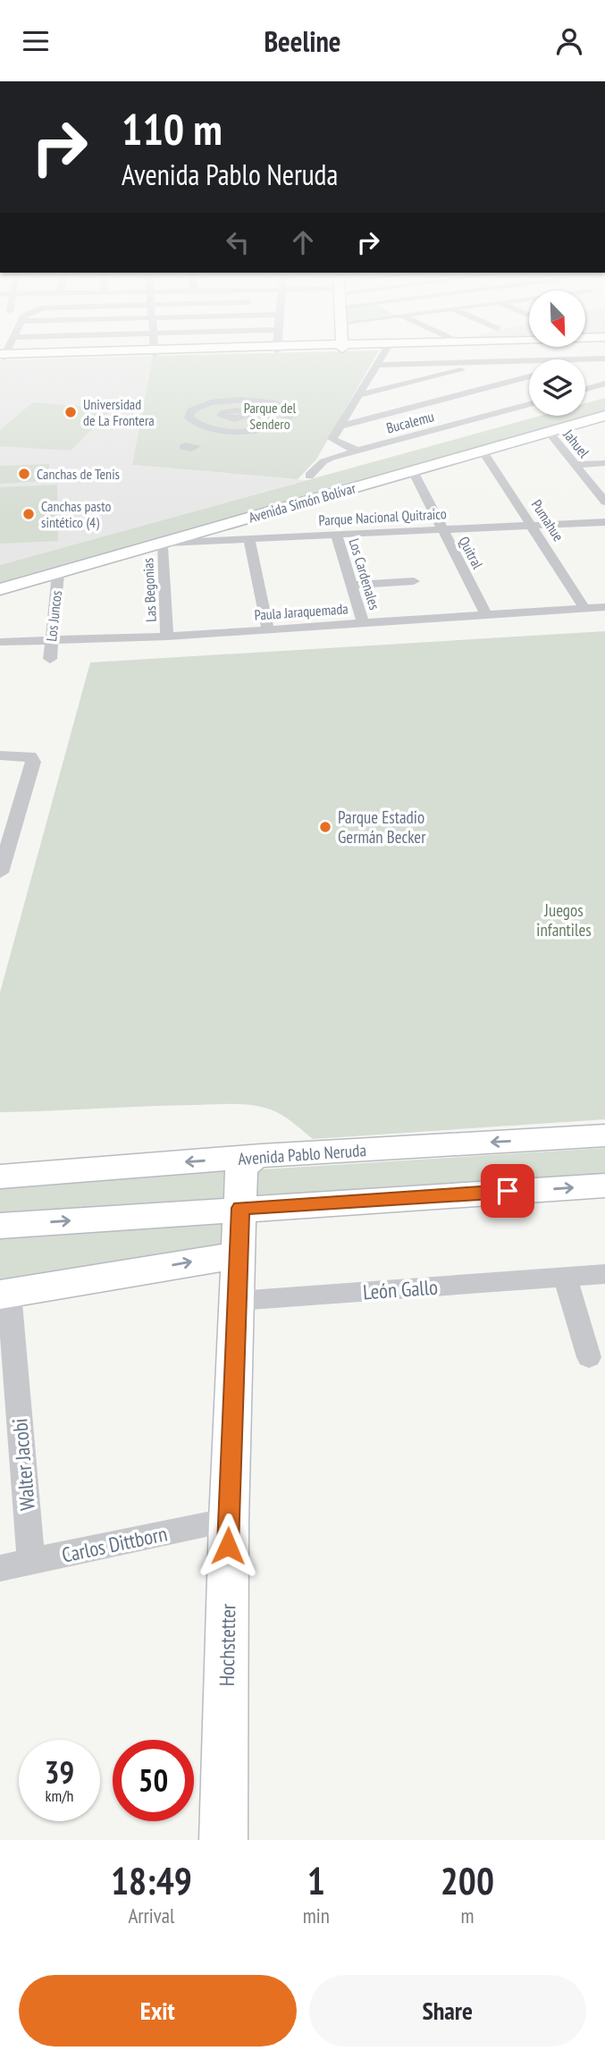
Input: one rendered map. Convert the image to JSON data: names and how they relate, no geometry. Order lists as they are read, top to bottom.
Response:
{
  "streets": {
    "main road": ["Avenida Simón Bolívar", "Avenida Pablo Neruda", "Hochstetter"],
    "street": [
      "Bucalemu",
      "Jahuel",
      "Parque Nacional Quitraico",
      "Pumahue",
      "Quitral",
      "Los Cardenales",
      "Las Begonias",
      "Paula Jaraquemada",
      "Los Juncos",
      "León Gallo",
      "Walter Jacobi",
      "Carlos Dittborn"
    ]
  },
  "crossings": [
    ["Jahuel", "Avenida Simón Bolívar"],
    ["Avenida Simón Bolívar", "Parque Nacional Quitraico"],
    ["Avenida Simón Bolívar", "Pumahue"],
    ["Avenida Simón Bolívar", "Quitral"],
    ["Avenida Simón Bolívar", "Las Begonias"],
    ["Avenida Simón Bolívar", "Los Juncos"],
    ["Parque Nacional Quitraico", "Pumahue"],
    ["Parque Nacional Quitraico", "Quitral"],
    ["Parque Nacional Quitraico", "Los Cardenales"],
    ["Parque Nacional Quitraico", "Las Begonias"],
    ["Pumahue", "Paula Jaraquemada"],
    ["Quitral", "Paula Jaraquemada"],
    ["Los Cardenales", "Paula Jaraquemada"],
    ["Las Begonias", "Paula Jaraquemada"],
    ["Paula Jaraquemada", "Los Juncos"],
    ["Avenida Pablo Neruda", "Hochstetter"],
    ["León Gallo", "Hochstetter"],
    ["Walter Jacobi", "Carlos Dittborn"],
    ["Carlos Dittborn", "Hochstetter"]
  ],
  "parks": ["Parque del Sendero", "Juegos infantiles"],
  "places": [
    "Universidad de La Frontera",
    "Canchas de Tenis",
    "Canchas pasto sintético (4)",
    "Parque Estadio Germán Becker"
  ],
  "north": "bottom right",
  "page": {
    "header": "Beeline",
    "turn": ["110 m", "Avenida Pablo Neruda"],
    "speed": "39 km/h",
    "limit": "50",
    "eta": [
      "18:49",
      "Arrival",
      "1",
      "min",
      "200",
      "m"
    ],
    "buttons": ["Exit", "Share"]
  }
}
